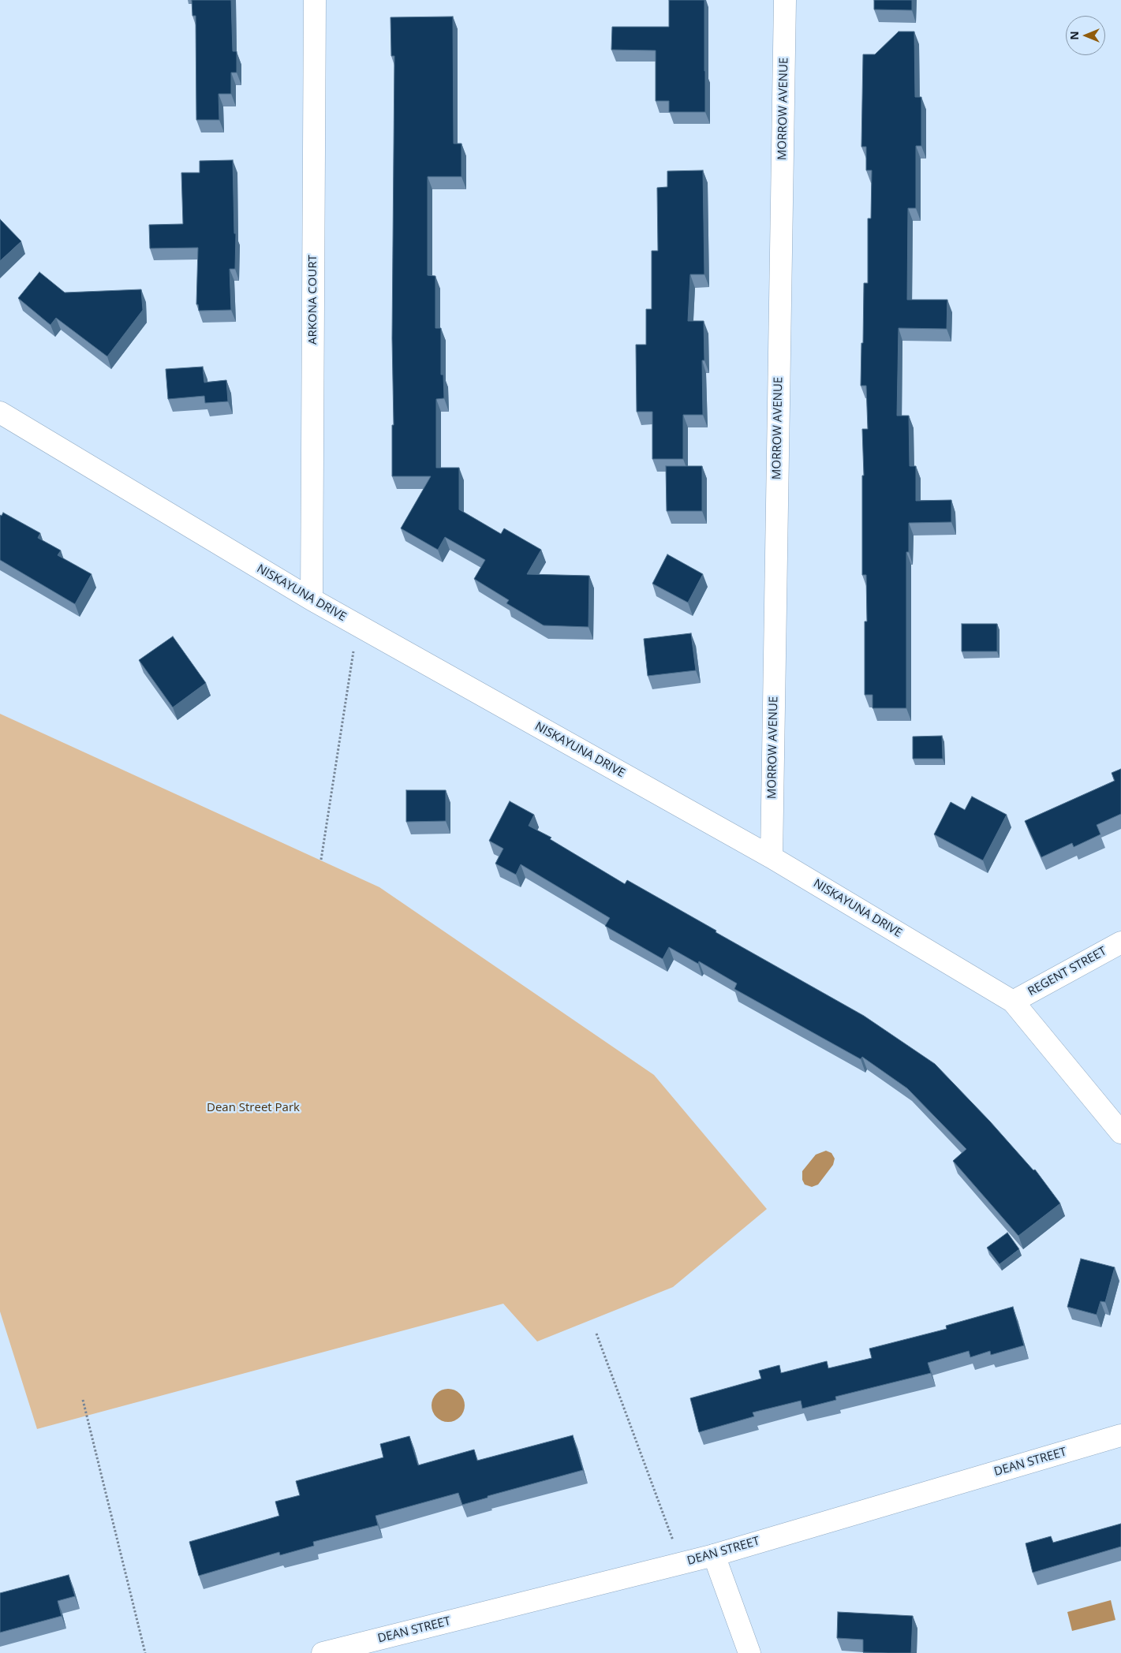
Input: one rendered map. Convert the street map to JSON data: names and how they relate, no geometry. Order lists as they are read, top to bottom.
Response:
{
  "streets": {
    "street": [
      "MORROW AVENUE",
      "ARKONA COURT",
      "NISKAYUNA DRIVE",
      "REGENT STREET",
      "DEAN STREET"
    ]
  },
  "crossings": [
    ["MORROW AVENUE", "NISKAYUNA DRIVE"],
    ["ARKONA COURT", "NISKAYUNA DRIVE"],
    ["NISKAYUNA DRIVE", "REGENT STREET"]
  ],
  "parks": ["Dean Street Park"],
  "north": "left"
}
